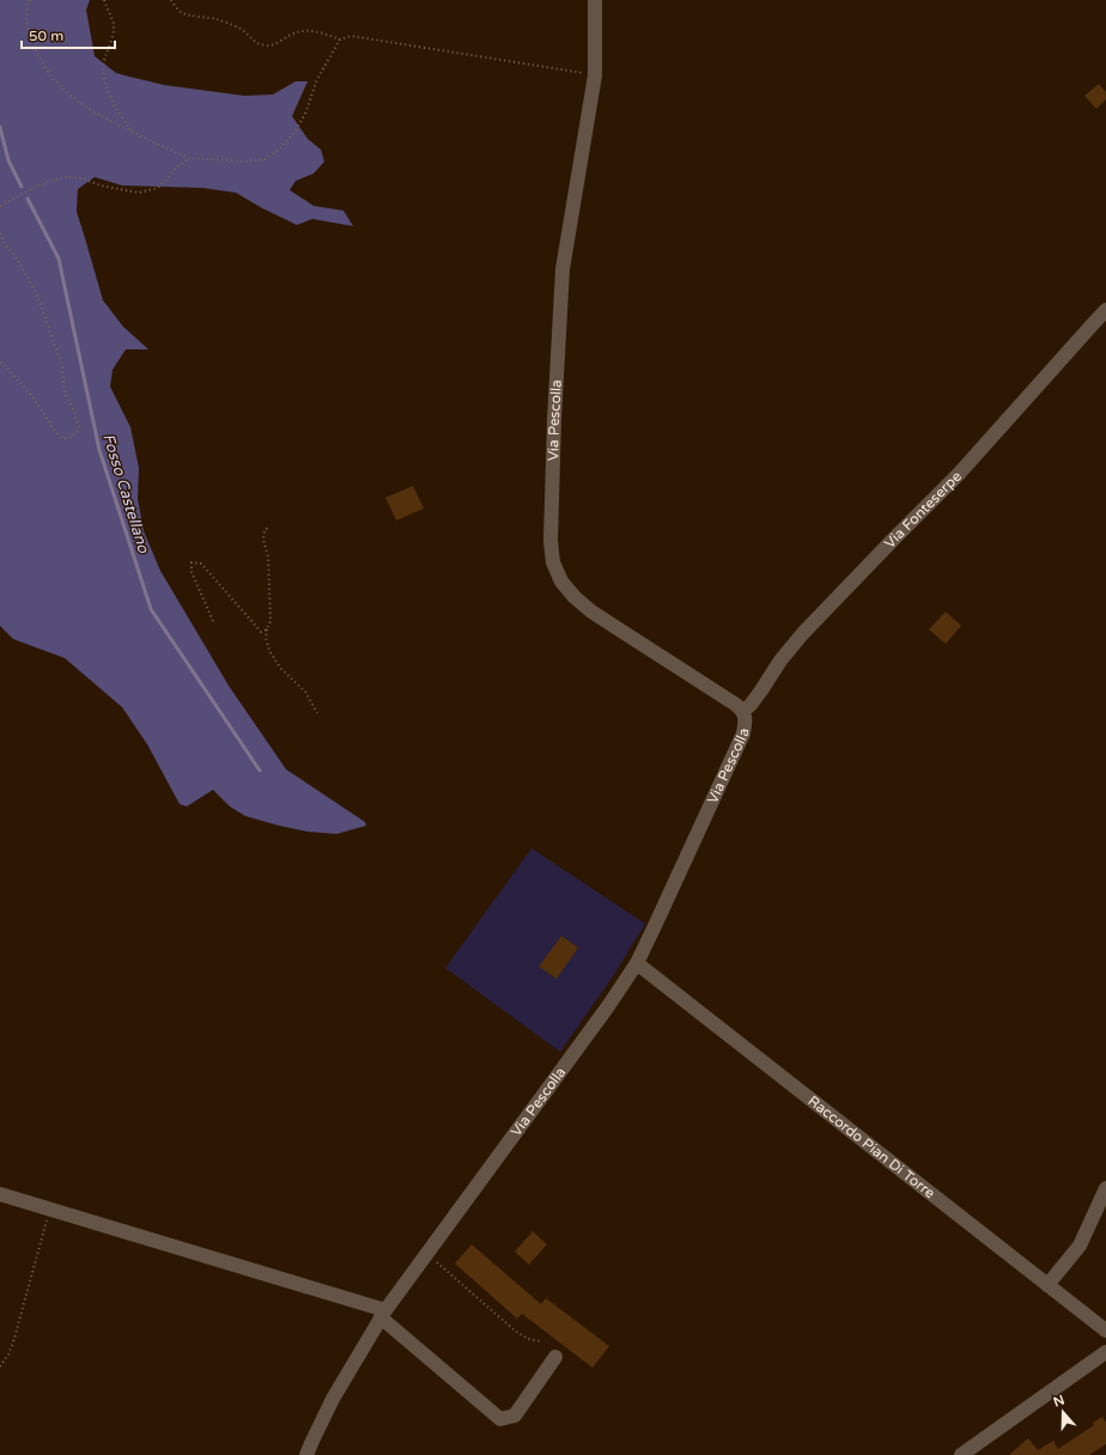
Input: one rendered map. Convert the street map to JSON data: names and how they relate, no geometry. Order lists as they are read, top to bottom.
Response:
{
  "streets": {
    "street": ["Via Pescolla", "Via Fonteserpe", "Raccordo Pian Di Torre"]
  },
  "crossings": [
    ["Via Pescolla", "Via Fonteserpe"],
    ["Via Pescolla", "Raccordo Pian Di Torre"]
  ],
  "water": ["Fosso Castellano"],
  "scale_bar": "50 m",
  "north": "top"
}
